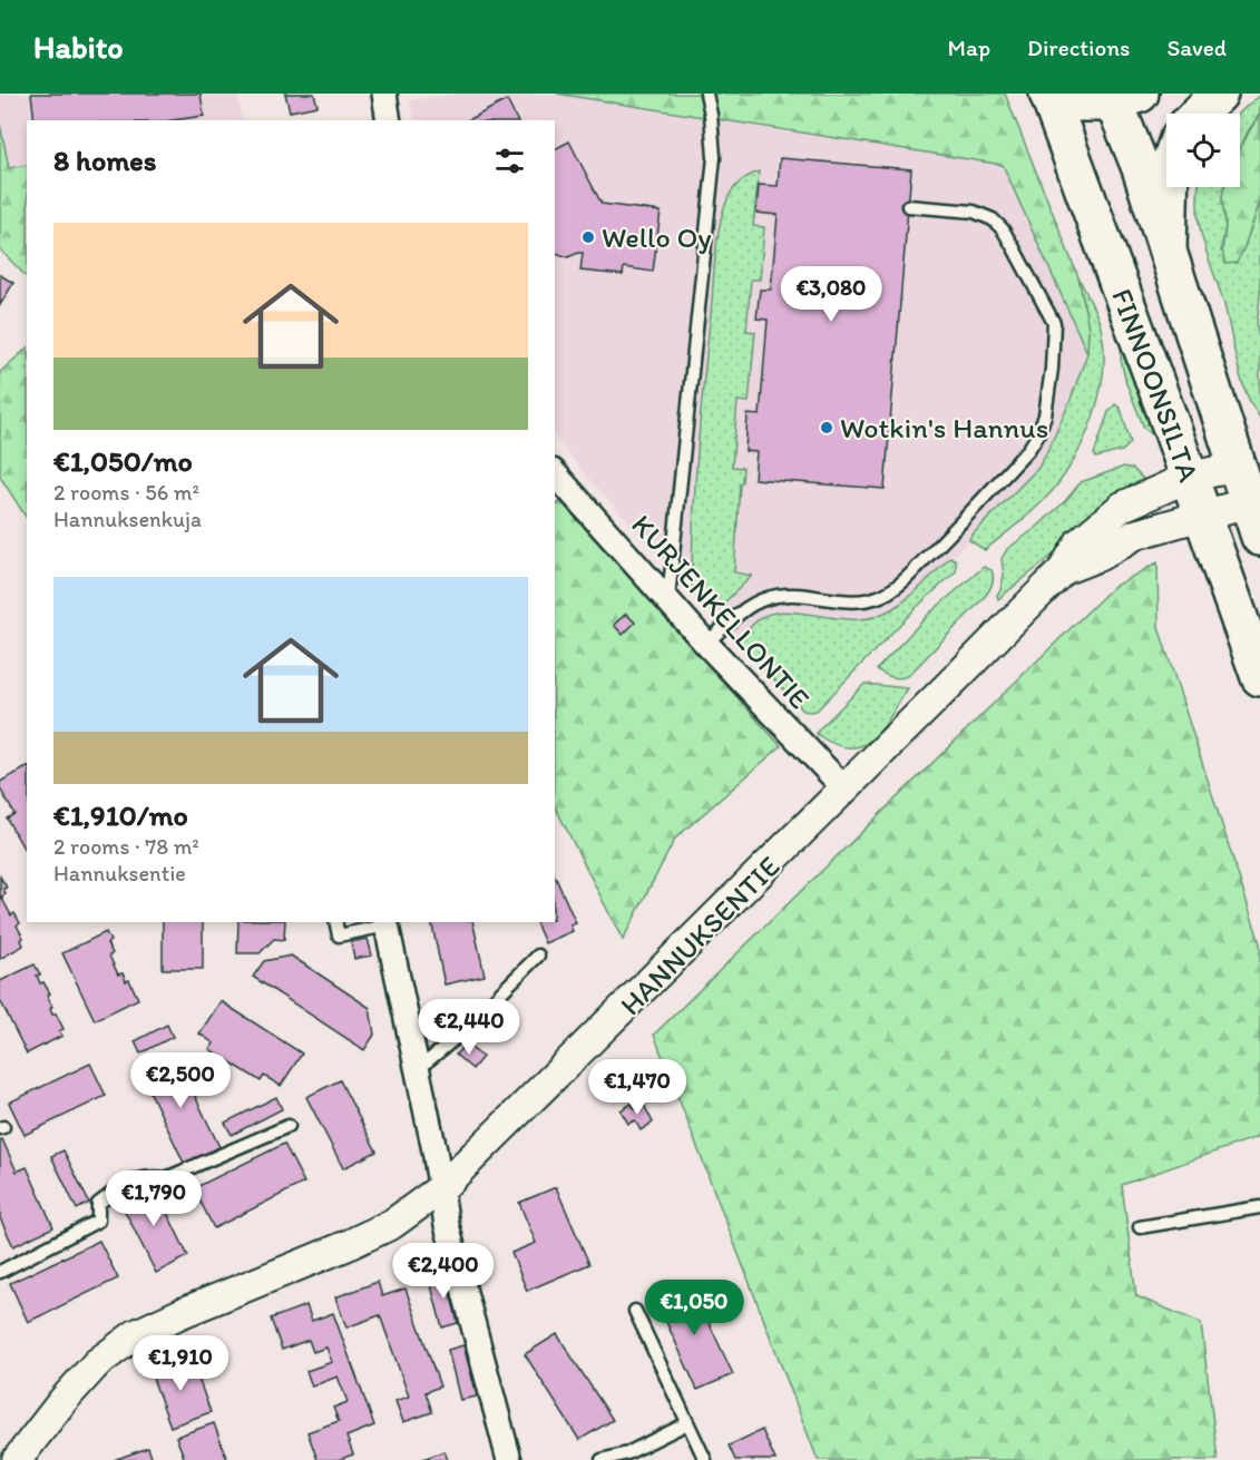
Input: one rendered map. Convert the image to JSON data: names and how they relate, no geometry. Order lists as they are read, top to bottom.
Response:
{
  "streets": {
    "main road": ["FINNOONSILTA"],
    "street": ["KURJENKELLONTIE", "HANNUKSENTIE"]
  },
  "crossings": [
    ["FINNOONSILTA", "HANNUKSENTIE"],
    ["KURJENKELLONTIE", "HANNUKSENTIE"]
  ],
  "places": ["Wello Oy", "Wotkin's Hannus"],
  "page": {
    "header": "Habito",
    "nav": ["Map", "Directions", "Saved"],
    "heading": "8 homes",
    "list": [
      {
        "name": "€1,050/mo",
        "note": "2 rooms · 56 m² · Hannuksenkuja"
      },
      {
        "name": "€1,910/mo",
        "note": "2 rooms · 78 m² · Hannuksentie"
      }
    ],
    "price": [
      "€3,080",
      "€2,440",
      "€2,500",
      "€1,470",
      "€1,790",
      "€2,400",
      "€1,050",
      "€1,910"
    ]
  }
}
